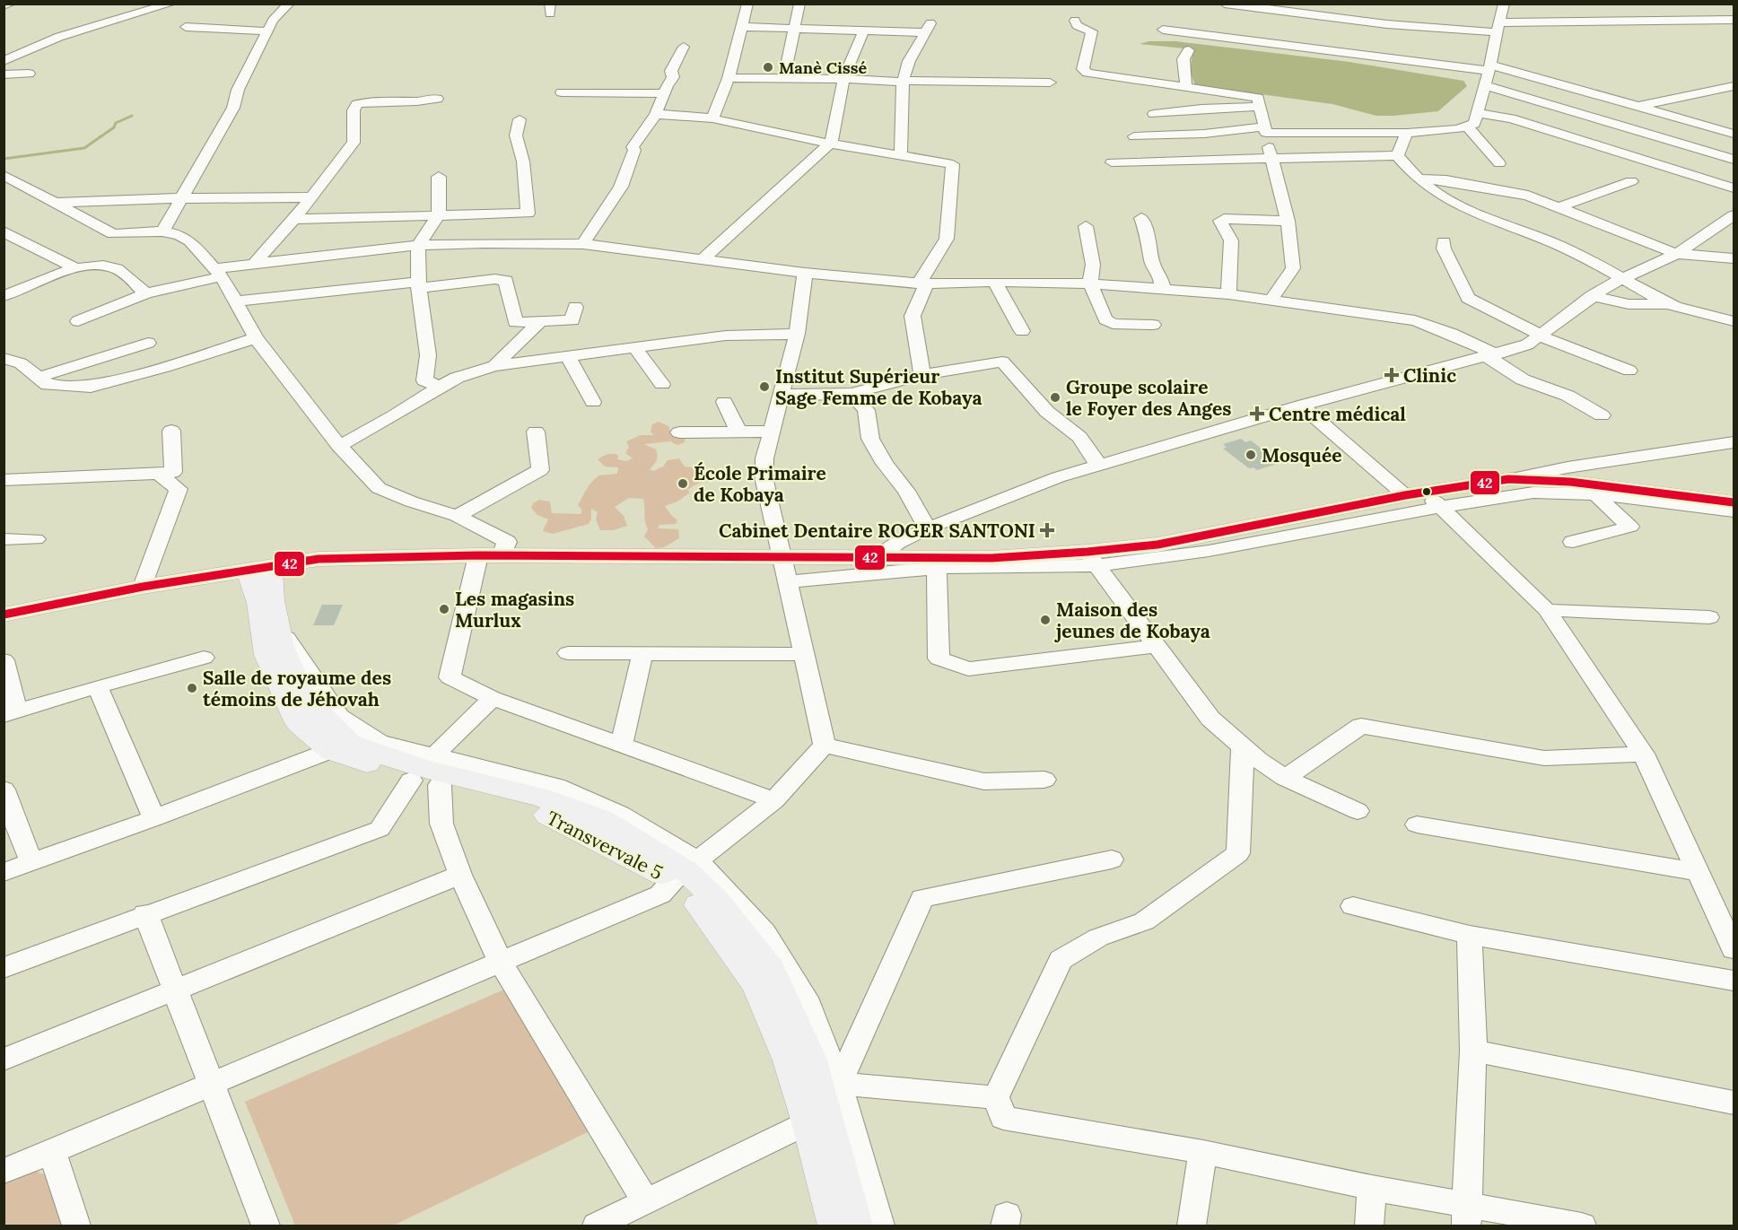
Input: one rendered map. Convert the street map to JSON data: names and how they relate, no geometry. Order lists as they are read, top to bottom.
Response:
{
  "streets": {
    "main road": ["Transvervale 5"]
  },
  "places": {
    "other": [
      "Manè Cissé",
      "Institut Supérieur Sage Femme de Kobaya",
      "Groupe scolaire le Foyer des Anges",
      "Mosquée",
      "École Primaire de Kobaya",
      "Les magasins Murlux",
      "Maison des jeunes de Kobaya",
      "Salle de royaume des témoins de Jéhovah"
    ],
    "health": ["Clinic", "Centre médical", "Cabinet Dentaire ROGER SANTONI"]
  },
  "lines": ["transit line 42"]
}
